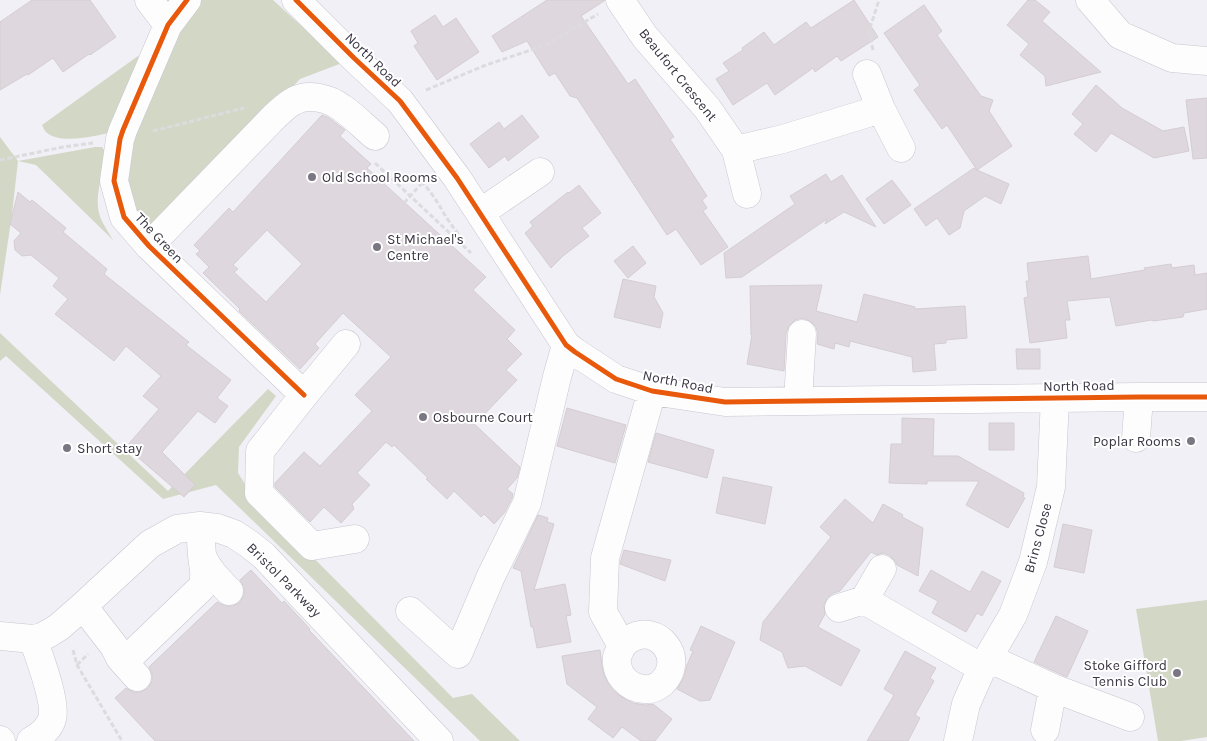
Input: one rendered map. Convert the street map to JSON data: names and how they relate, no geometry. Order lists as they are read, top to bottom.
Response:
{
  "streets": {
    "street": [
      "North Road",
      "Beaufort Crescent",
      "The Green",
      "Brins Close",
      "Bristol Parkway"
    ]
  },
  "crossings": [
    ["North Road", "Brins Close"]
  ],
  "places": [
    "Old School Rooms",
    "St Michael's Centre",
    "Osbourne Court",
    "Poplar Rooms",
    "Short stay",
    "Stoke Gifford Tennis Club"
  ]
}
